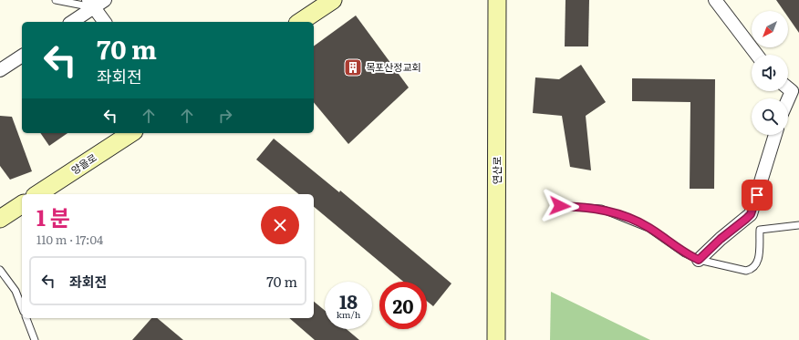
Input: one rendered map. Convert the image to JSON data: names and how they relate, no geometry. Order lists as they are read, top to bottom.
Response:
{
  "streets": {
    "street": ["양을로", "연산로"]
  },
  "places": {
    "building": ["목포산정교회"]
  },
  "north": "bottom left",
  "page": {
    "turn": ["70 m", "좌회전"],
    "heading": ["1 분", "110 m · 17:04"],
    "list": [
      {
        "name": "좌회전",
        "value": "70 m"
      }
    ],
    "speed": "18 km/h",
    "limit": "20"
  }
}
